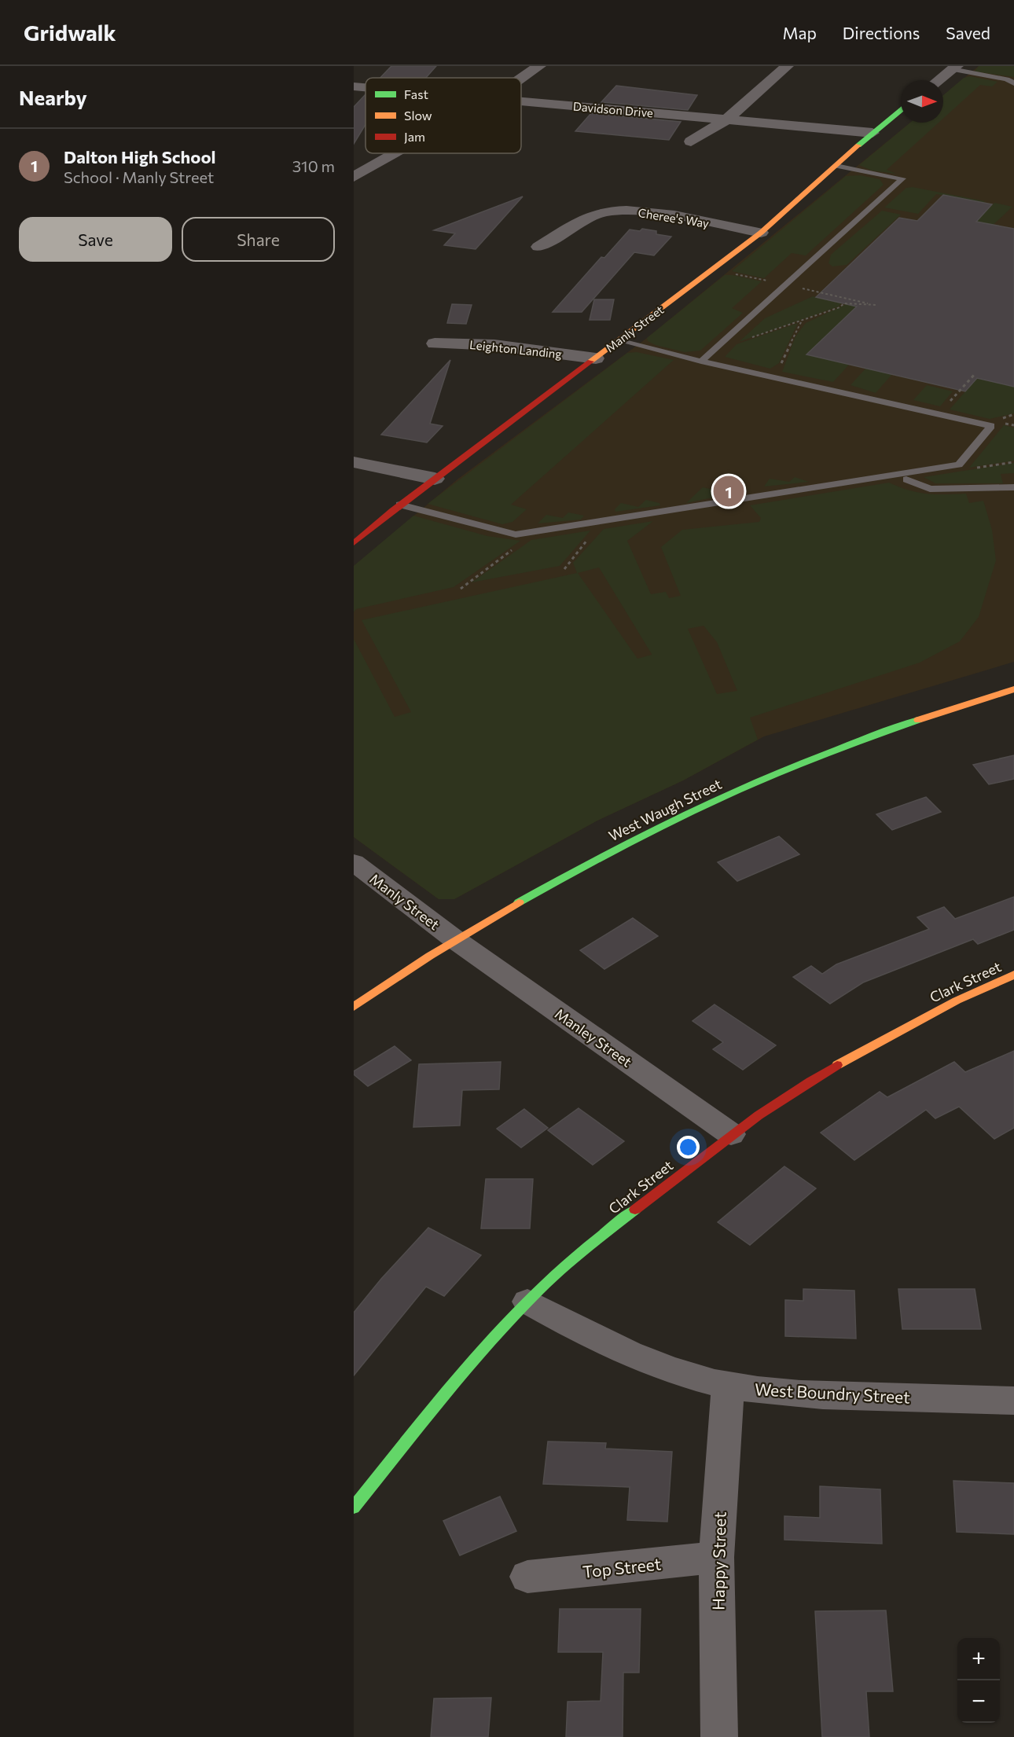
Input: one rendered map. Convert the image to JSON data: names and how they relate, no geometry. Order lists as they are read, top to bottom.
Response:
{
  "streets": {
    "street": [
      "Davidson Drive",
      "Cheree's Way",
      "Manly Street",
      "Leighton Landing",
      "West Waugh Street",
      "Clark Street",
      "Manley Street",
      "West Boundry Street",
      "Happy Street",
      "Top Street"
    ]
  },
  "crossings": [
    ["Davidson Drive", "Manly Street"],
    ["Cheree's Way", "Manly Street"],
    ["Manly Street", "Leighton Landing"],
    ["Manly Street", "West Waugh Street"],
    ["Manly Street", "Manley Street"],
    ["West Waugh Street", "Manley Street"],
    ["Clark Street", "Manley Street"],
    ["Clark Street", "West Boundry Street"],
    ["West Boundry Street", "Happy Street"],
    ["Happy Street", "Top Street"]
  ],
  "legend": ["Fast", "Slow", "Jam"],
  "north": "right",
  "page": {
    "header": "Gridwalk",
    "nav": ["Map", "Directions", "Saved"],
    "heading": "Nearby",
    "list": [
      {
        "mark": "1",
        "name": "Dalton High School",
        "note": "School · Manly Street",
        "value": "310 m"
      }
    ],
    "buttons": ["Save", "Share"],
    "pins": "1",
    "map_buttons": ["+", "−"]
  }
}
